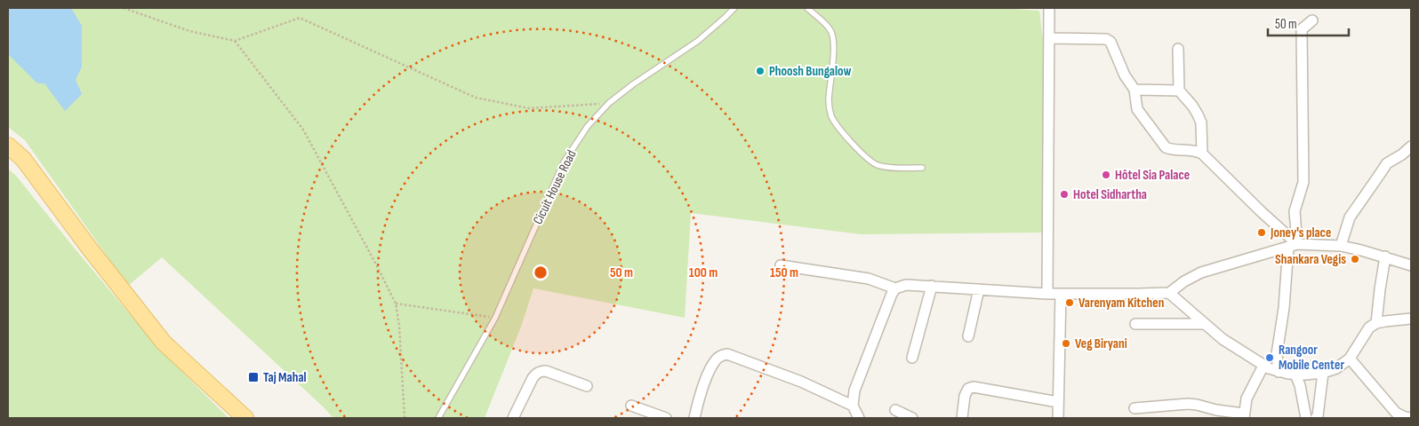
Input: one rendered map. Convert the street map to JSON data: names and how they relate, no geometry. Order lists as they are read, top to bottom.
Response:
{
  "streets": {
    "lane": ["Cicuit House Road"]
  },
  "places": {
    "other": [
      "Phoosh Bungalow",
      "Hôtel Sia Palace",
      "Hotel Sidhartha",
      "Joney's place",
      "Shankara Vegis",
      "Varenyam Kitchen",
      "Veg Biryani",
      "Rangoor Mobile Center"
    ],
    "transit": ["Taj Mahal"]
  },
  "scale_bar": "50 m",
  "rings": ["50 m", "100 m", "150 m"]
}
